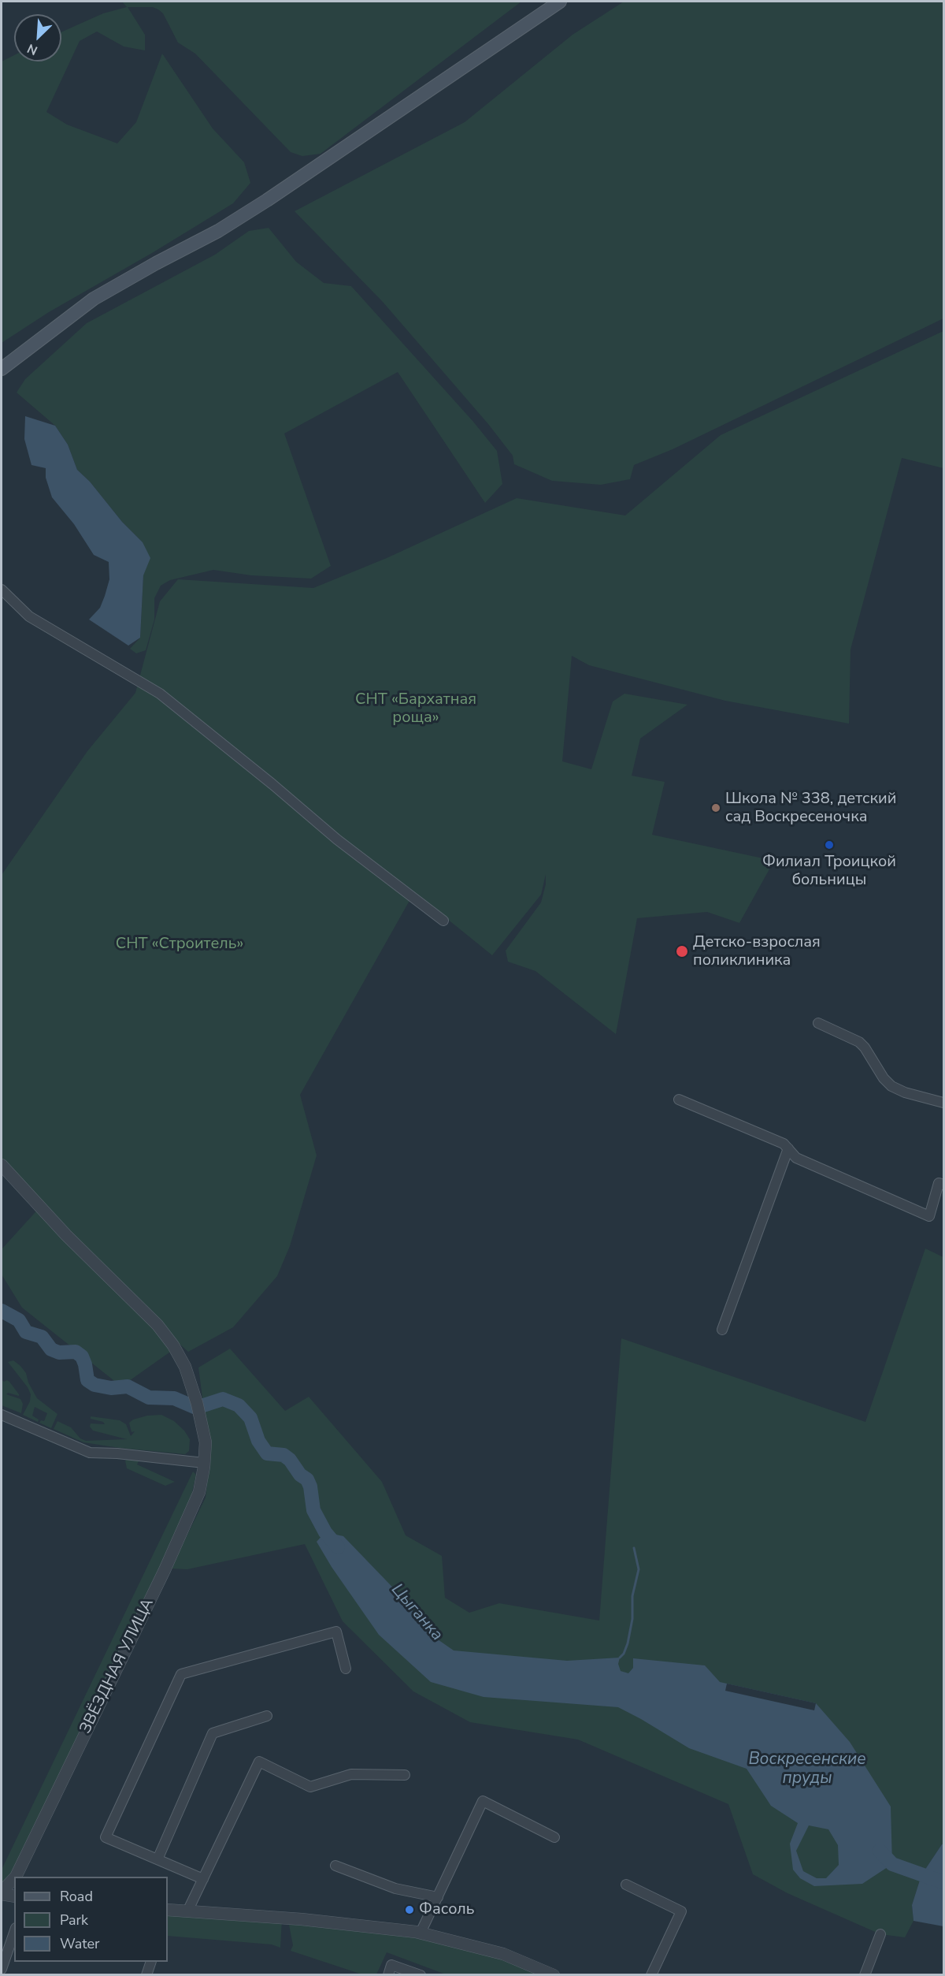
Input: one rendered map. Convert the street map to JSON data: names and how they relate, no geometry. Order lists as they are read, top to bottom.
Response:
{
  "streets": {
    "street": ["ЗВЁЗДНАЯ УЛИЦА"]
  },
  "water": ["Цыганка", "Воскресенские пруды"],
  "parks": ["СНТ «Бархатная роща»", "СНТ «Строитель»"],
  "places": [
    "Школа № 338, детский сад Воскресеночка",
    "Филиал Троицкой больницы",
    "Детско-взрослая поликлиника",
    "Фасоль"
  ],
  "legend": ["Road", "Park", "Water"],
  "north": "bottom left"
}
